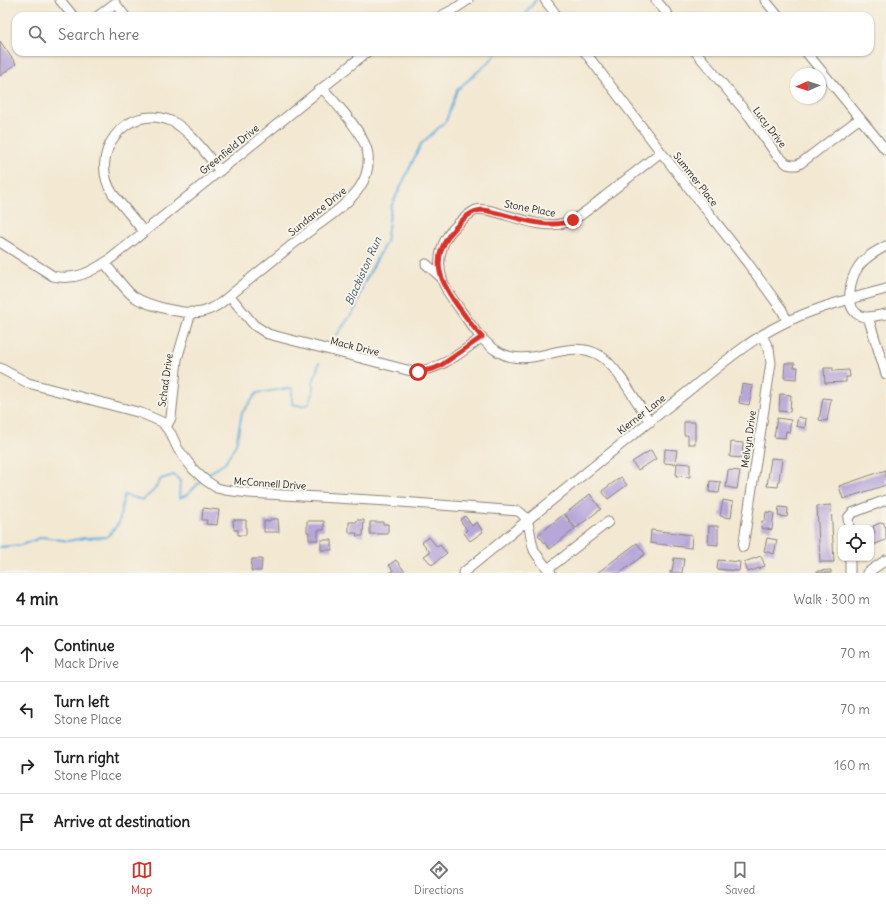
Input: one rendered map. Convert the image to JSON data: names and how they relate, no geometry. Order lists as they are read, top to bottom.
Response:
{
  "streets": {
    "street": [
      "Lucy Drive",
      "Greenfield Drive",
      "Summer Place",
      "Stone Place",
      "Sundance Drive",
      "Mack Drive",
      "Schad Drive",
      "Klerner Lane",
      "Melvyn Drive",
      "McConnell Drive"
    ]
  },
  "crossings": [
    ["Greenfield Drive", "Sundance Drive"],
    ["Summer Place", "Stone Place"],
    ["Summer Place", "Klerner Lane"],
    ["Stone Place", "Mack Drive"],
    ["Stone Place", "Klerner Lane"],
    ["Sundance Drive", "Mack Drive"],
    ["Sundance Drive", "Schad Drive"],
    ["Schad Drive", "McConnell Drive"],
    ["Klerner Lane", "Melvyn Drive"],
    ["Klerner Lane", "McConnell Drive"]
  ],
  "water": ["Blackiston Run"],
  "north": "left",
  "page": {
    "search": "Search here",
    "heading": ["4 min", "Walk · 300 m"],
    "list": [
      ["Continue", "Mack Drive", "70 m"],
      ["Turn left", "Stone Place", "70 m"],
      ["Turn right", "Stone Place", "160 m"],
      "Arrive at destination"
    ],
    "nav": ["Map", "Directions", "Saved"]
  }
}
